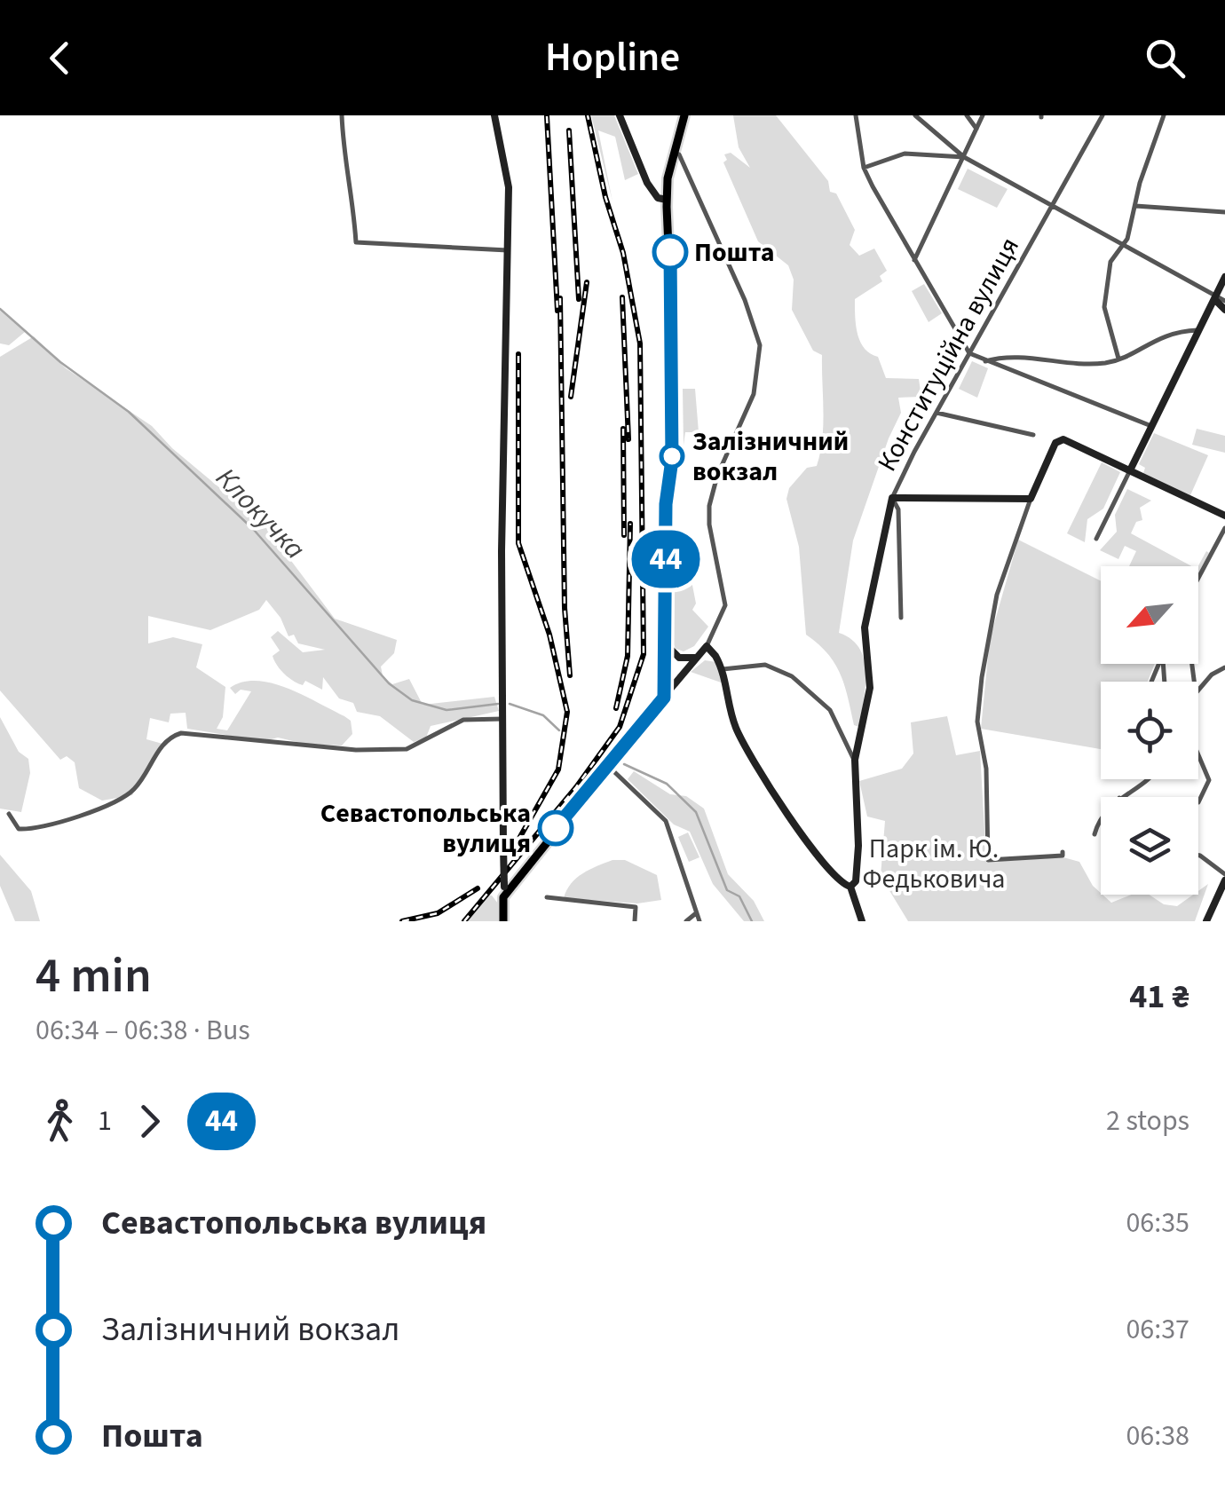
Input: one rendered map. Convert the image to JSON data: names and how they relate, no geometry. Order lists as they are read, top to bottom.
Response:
{
  "streets": {
    "street": ["Конституційна вулиця"]
  },
  "water": ["Клокучка"],
  "parks": ["Парк ім. Ю. Федьковича"],
  "places": ["Пошта", "Залізничний вокзал", "Севастопольська вулиця"],
  "lines": ["bus line 44"],
  "north": "bottom left",
  "page": {
    "header": "Hopline",
    "on_map": "44",
    "heading": ["4 min", "06:34 – 06:38 · Bus", "41 ₴"],
    "legs": ["1", "44", "2 stops"],
    "list": [
      {
        "name": "Севастопольська вулиця",
        "value": "06:35"
      },
      {
        "name": "Залізничний вокзал",
        "value": "06:37"
      },
      {
        "name": "Пошта",
        "value": "06:38"
      }
    ]
  }
}
